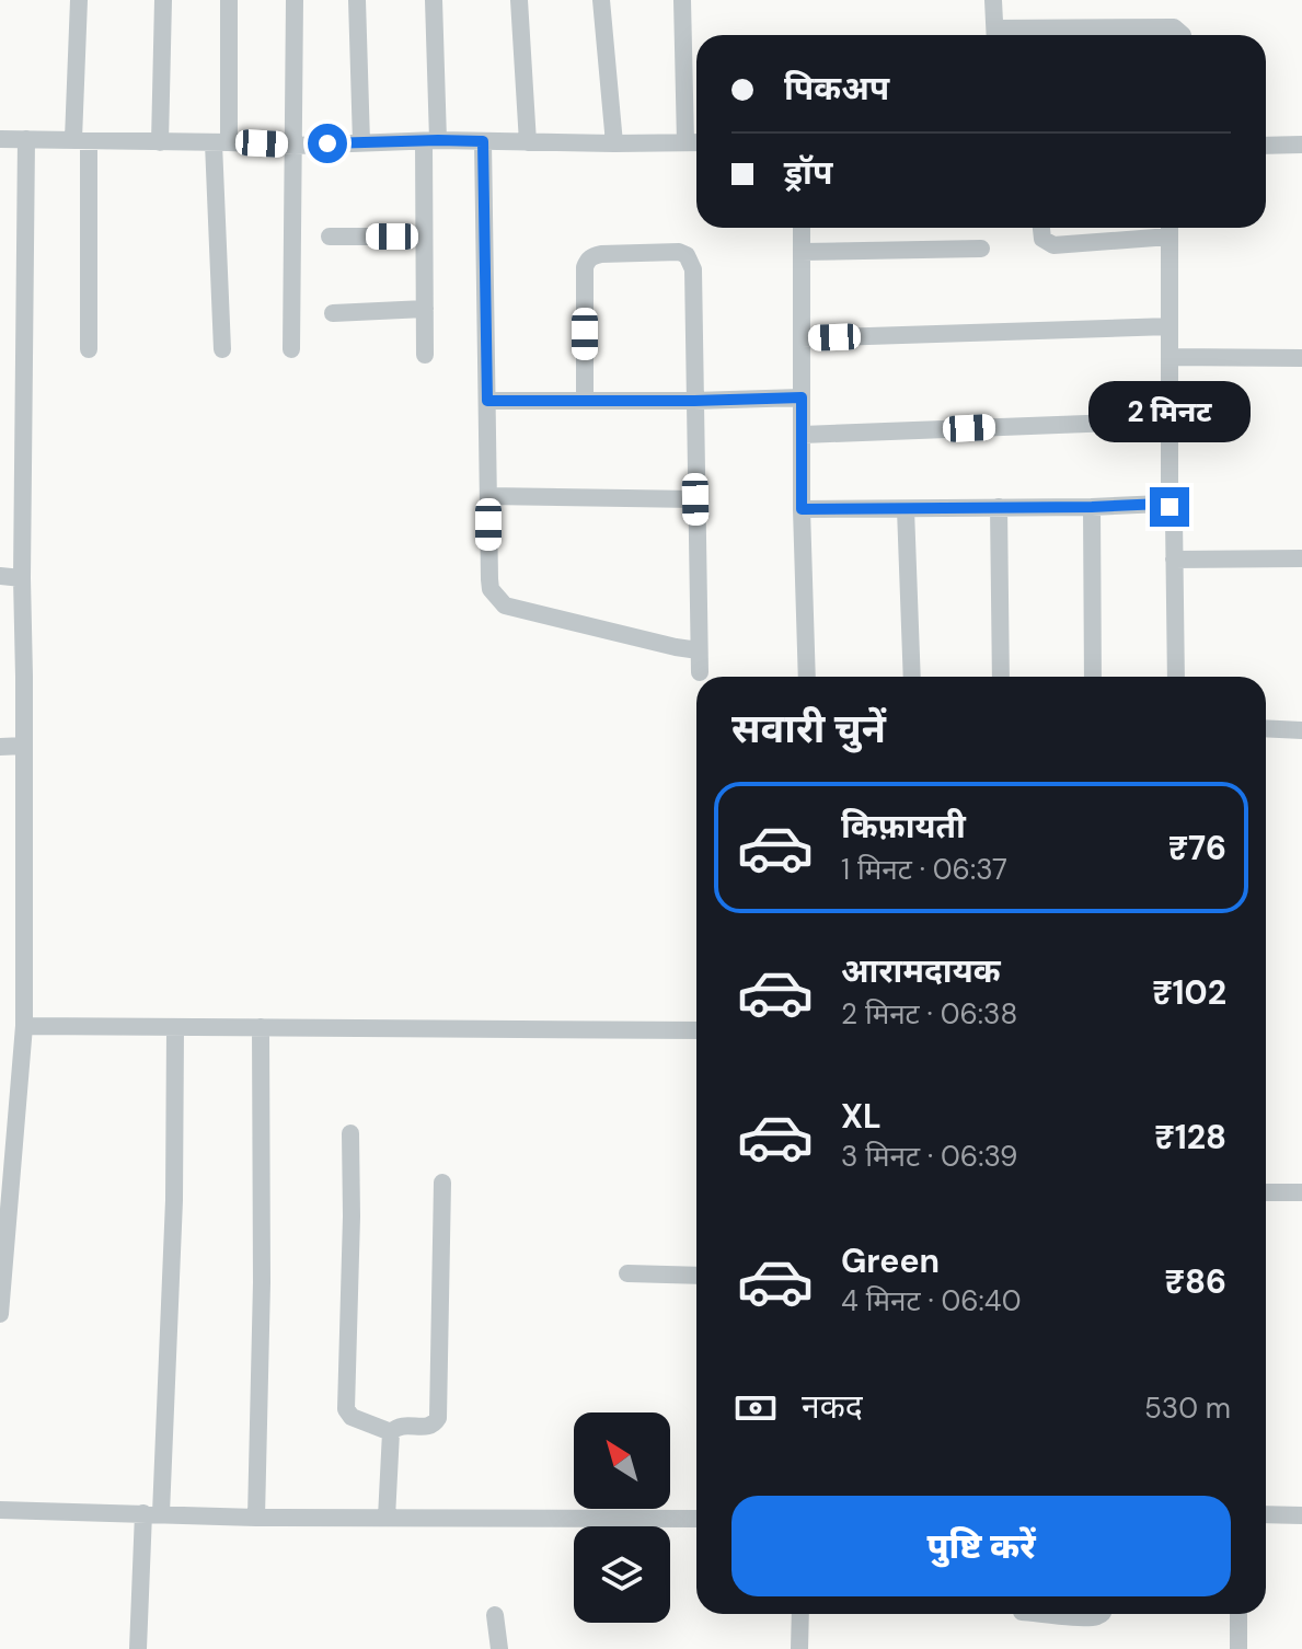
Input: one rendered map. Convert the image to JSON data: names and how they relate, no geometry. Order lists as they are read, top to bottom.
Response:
{
  "north": "top left",
  "page": {
    "banner": ["पिकअप", "ड्रॉप"],
    "bubble": "2 मिनट",
    "heading": "सवारी चुनें",
    "list": [
      {
        "name": "किफ़ायती",
        "note": "1 मिनट · 06:37",
        "value": "₹76"
      },
      {
        "name": "आरामदायक",
        "note": "2 मिनट · 06:38",
        "value": "₹102"
      },
      {
        "name": "XL",
        "note": "3 मिनट · 06:39",
        "value": "₹128"
      },
      {
        "name": "Green",
        "note": "4 मिनट · 06:40",
        "value": "₹86"
      }
    ],
    "pay": ["नकद", "530 m"],
    "buttons": "पुष्टि करें"
  }
}
